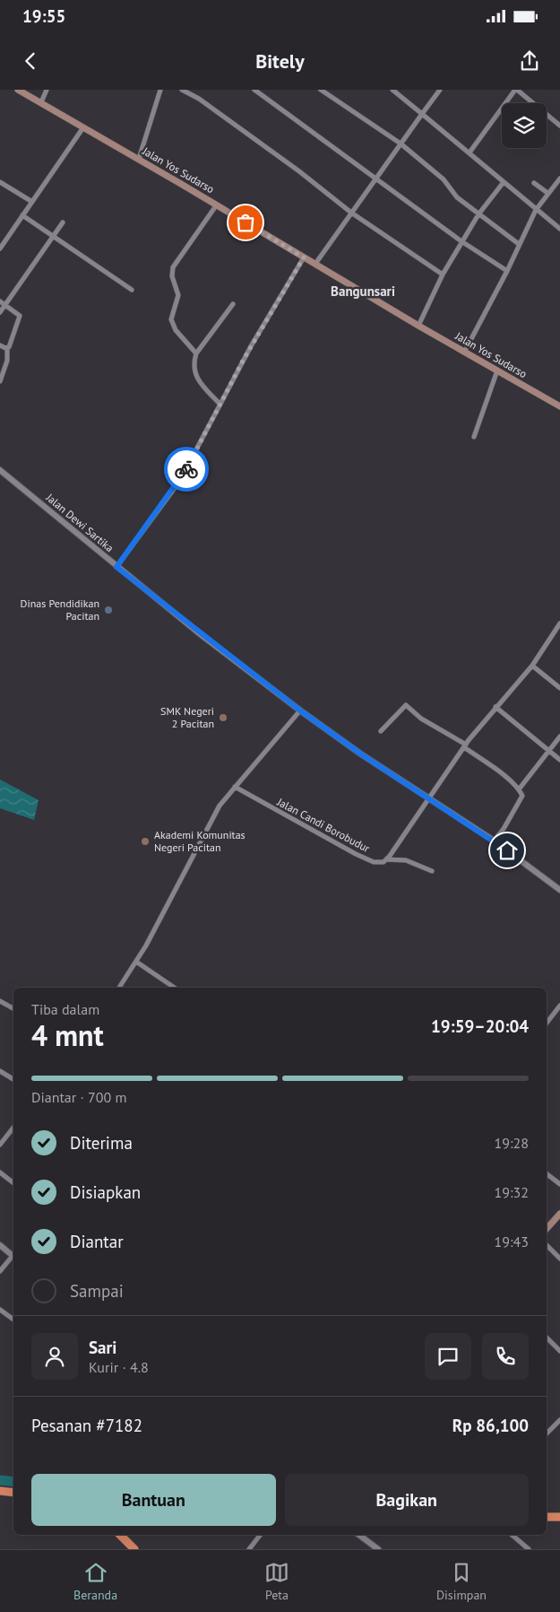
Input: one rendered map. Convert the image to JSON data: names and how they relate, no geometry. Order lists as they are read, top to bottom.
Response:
{
  "streets": {
    "main road": ["Jalan Yos Sudarso"],
    "street": ["Jalan Dewi Sartika", "Jalan Candi Borobudur"]
  },
  "districts": ["Bangunsari"],
  "places": ["Dinas Pendidikan Pacitan", "SMK Negeri 2 Pacitan", "Akademi Komunitas Negeri Pacitan"],
  "page": {
    "status": "19:55",
    "header": "Bitely",
    "heading": ["4 mnt", "Tiba dalam", "19:59–20:04"],
    "panel": [
      "Sari",
      "Kurir · 4.8",
      "Pesanan #7182",
      "Rp 86,100"
    ],
    "bar": "Diantar · 700 m",
    "list": [
      ["Diterima", "19:28"],
      ["Disiapkan", "19:32"],
      ["Diantar", "19:43"],
      "Sampai"
    ],
    "buttons": ["Bantuan", "Bagikan"],
    "tabs": ["Beranda", "Peta", "Disimpan"]
  }
}
